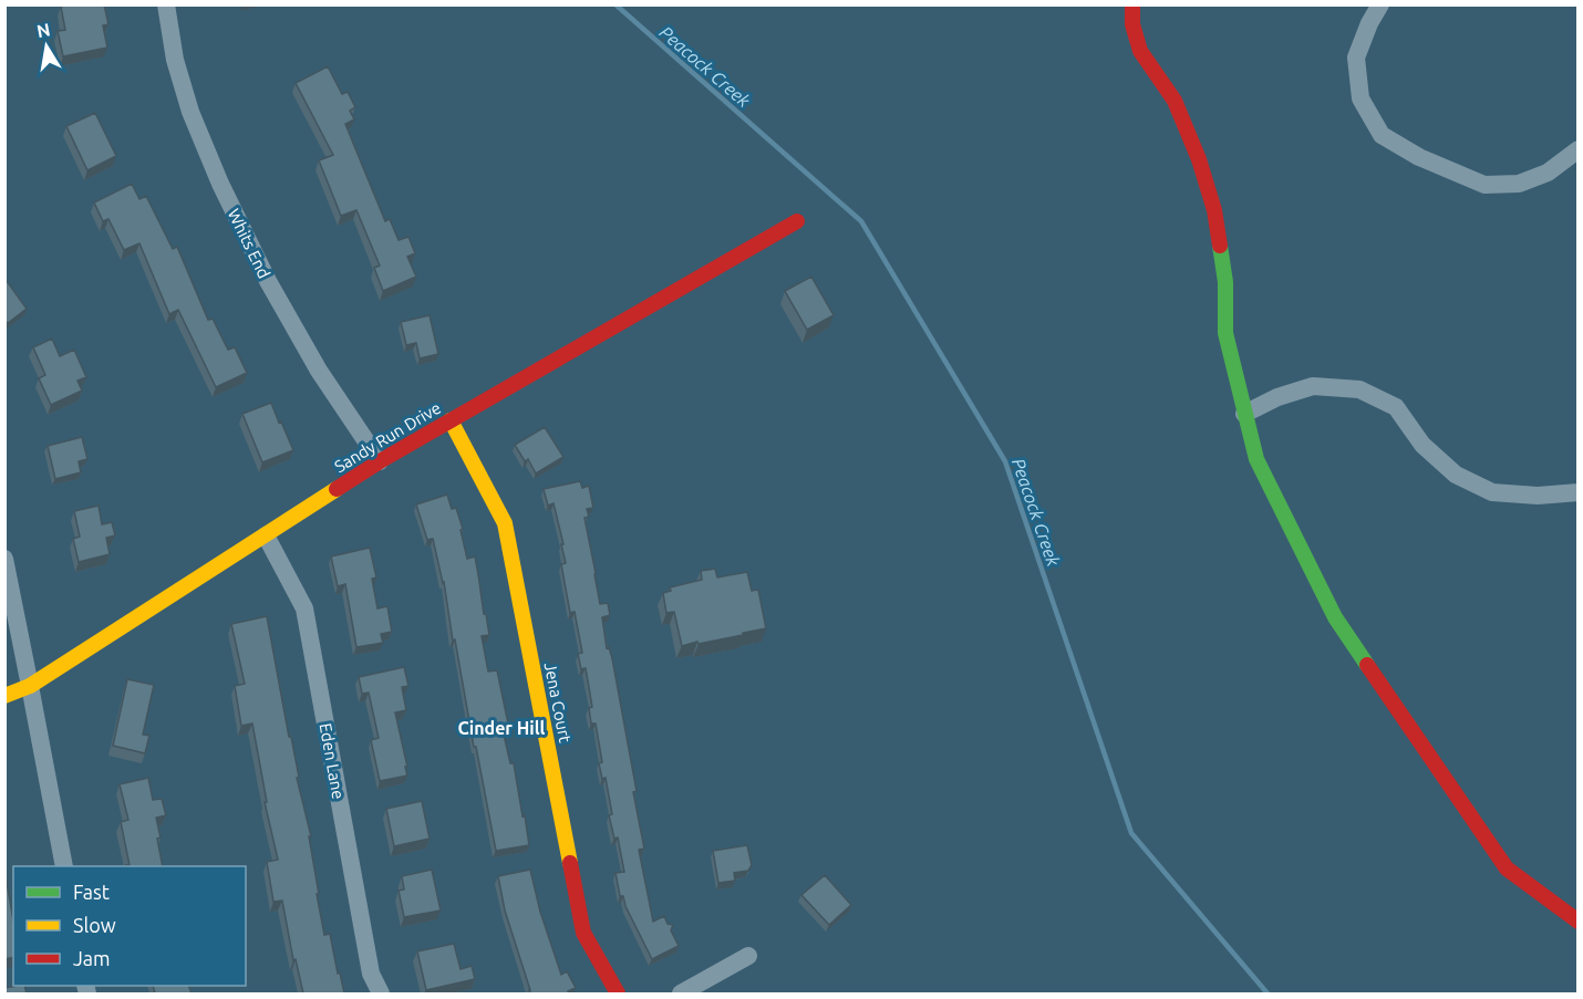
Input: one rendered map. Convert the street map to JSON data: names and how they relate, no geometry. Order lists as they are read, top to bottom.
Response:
{
  "streets": {
    "street": [
      "Whits End",
      "Sandy Run Drive",
      "Jena Court",
      "Eden Lane"
    ]
  },
  "crossings": [
    ["Whits End", "Sandy Run Drive"],
    ["Sandy Run Drive", "Jena Court"],
    ["Sandy Run Drive", "Eden Lane"]
  ],
  "districts": ["Cinder Hill"],
  "water": ["Peacock Creek"],
  "legend": ["Fast", "Slow", "Jam"],
  "north": "top"
}
